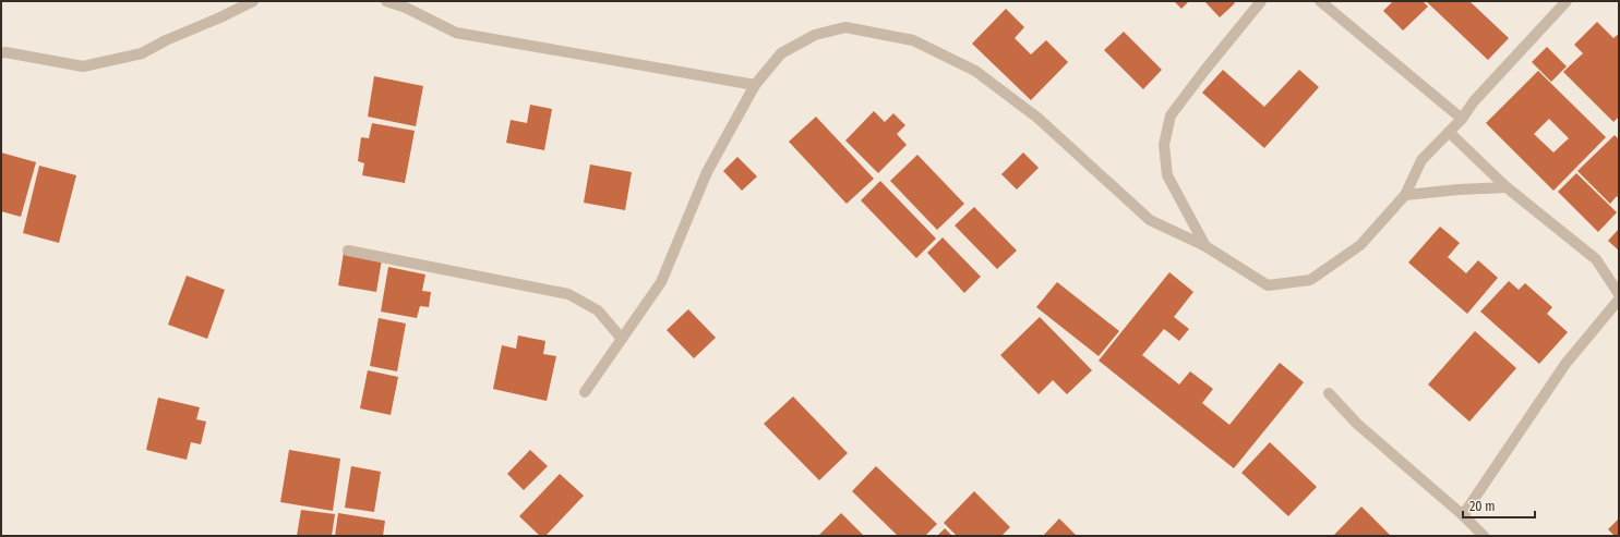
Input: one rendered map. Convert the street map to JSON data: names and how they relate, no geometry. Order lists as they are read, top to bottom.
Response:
{
  "scale_bar": "20 m"
}
